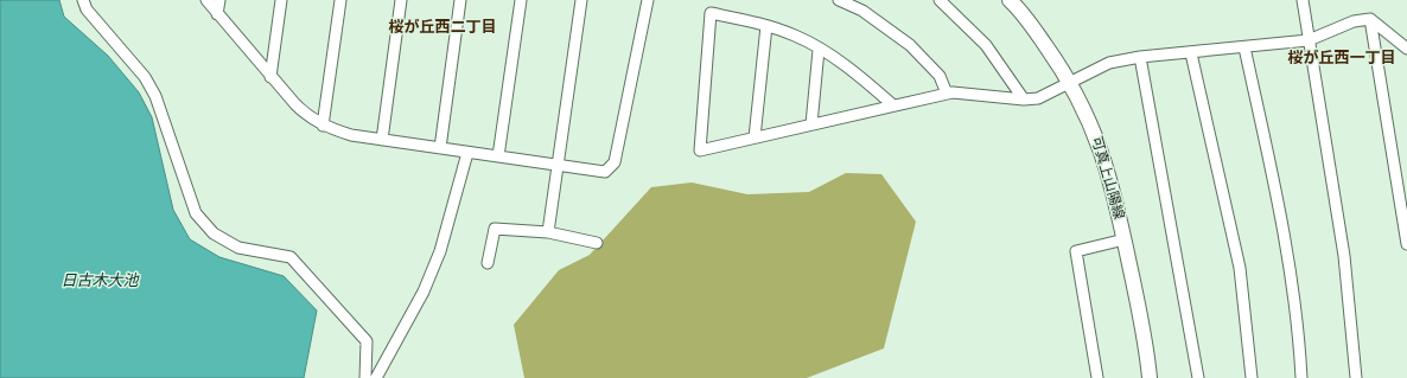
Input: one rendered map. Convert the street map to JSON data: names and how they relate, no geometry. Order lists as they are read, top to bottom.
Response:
{
  "streets": {
    "main road": ["可真上山陽線"]
  },
  "districts": ["桜が丘西二丁目", "桜が丘西一丁目"],
  "water": ["日古木大池"]
}
